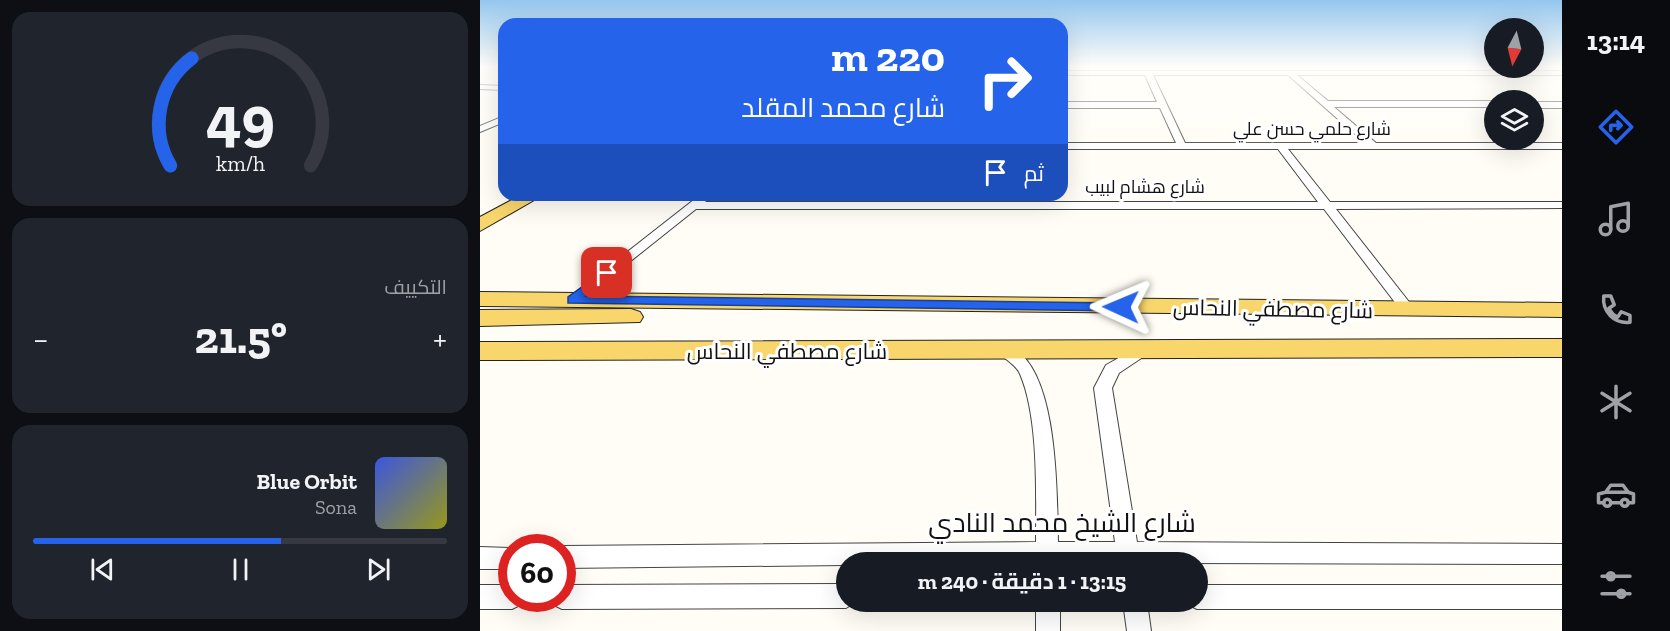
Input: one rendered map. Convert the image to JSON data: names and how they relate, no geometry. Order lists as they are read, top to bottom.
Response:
{
  "streets": {
    "main road": ["شارع مصطفي النحاس"],
    "street": ["شارع حلمي حسن علي", "شارع هشام لبيب", "شارع الشيخ محمد النادي"]
  },
  "north": "bottom",
  "page": {
    "tabs": "13:14",
    "turn": ["220 m", "شارع محمد المقلد"],
    "then": "ثم",
    "tile": "التكييف",
    "heat": ["−", "21.5°", "+"],
    "song": ["Blue Orbit", "Sona"],
    "limit": "60",
    "trip": "13:15 · 1 دقيقة · 240 m",
    "gauge": ["49", "km/h"]
  }
}
